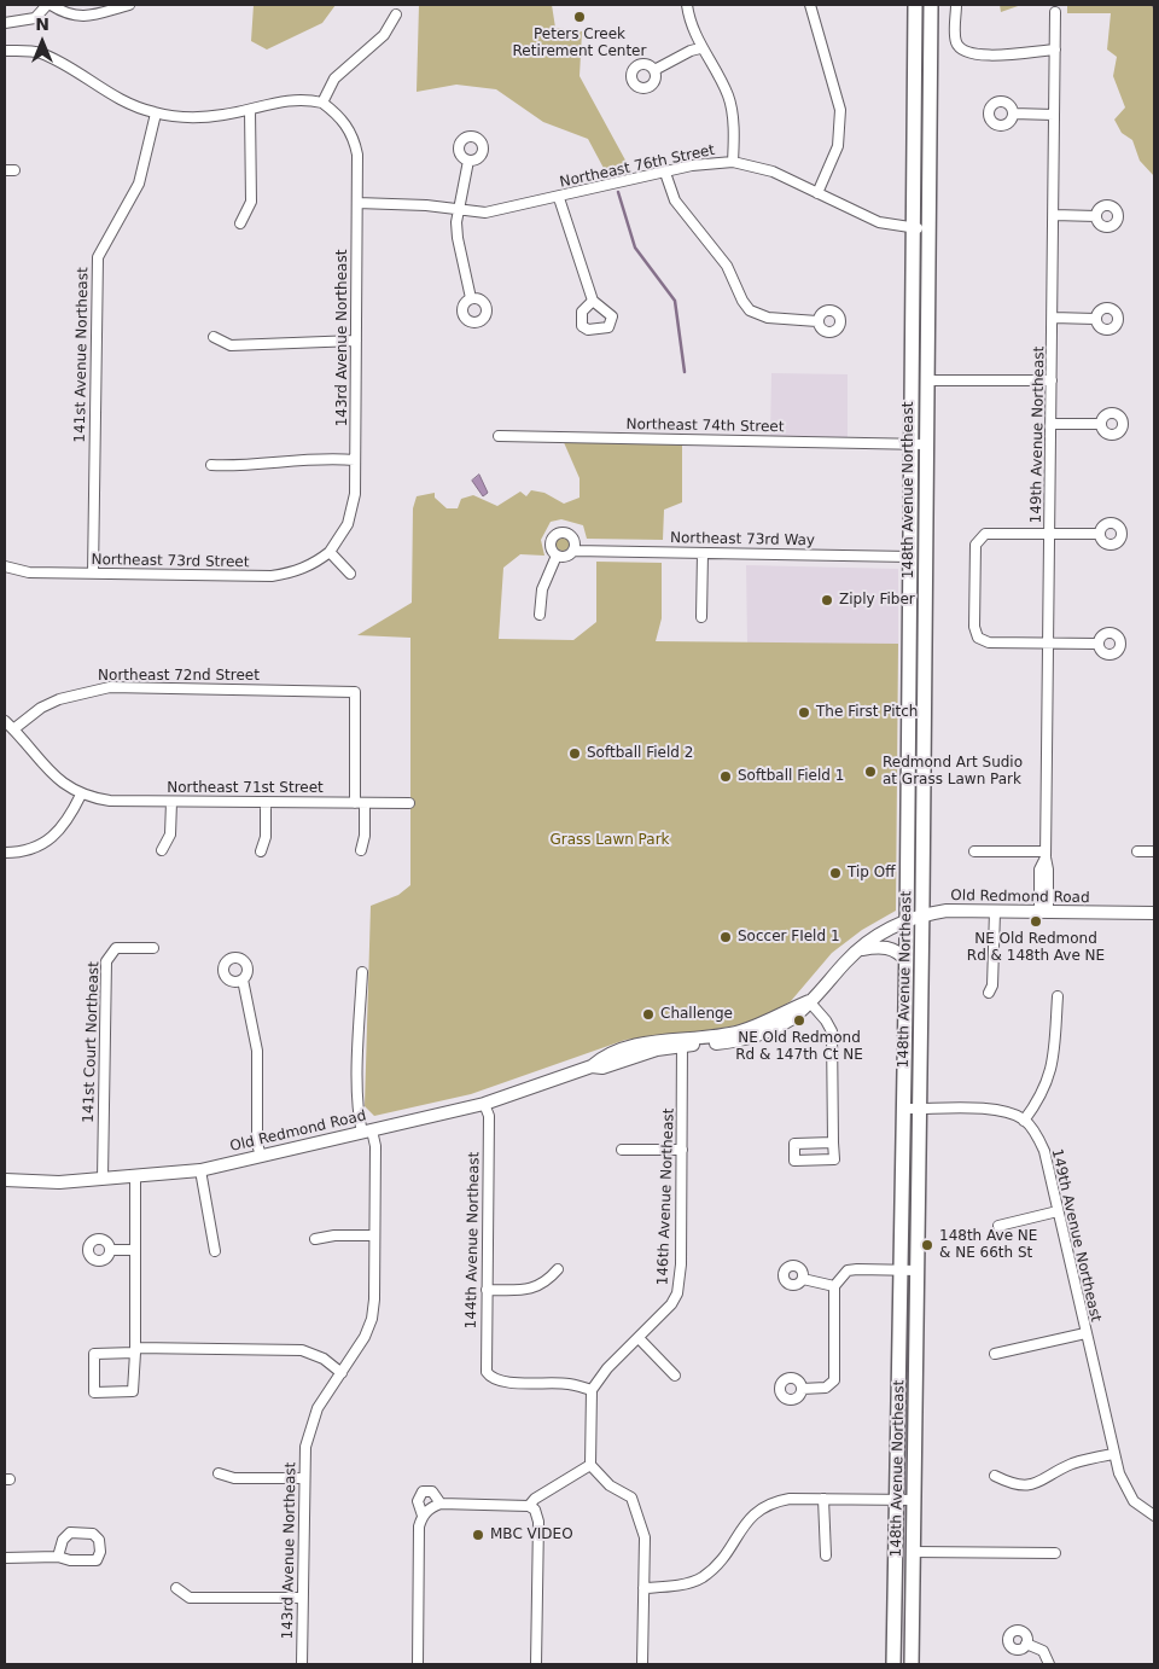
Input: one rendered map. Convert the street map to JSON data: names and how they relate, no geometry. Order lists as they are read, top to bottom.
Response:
{
  "streets": {
    "main road": ["148th Avenue Northeast", "Old Redmond Road"],
    "street": [
      "Northeast 76th Street",
      "143rd Avenue Northeast",
      "141st Avenue Northeast",
      "Northeast 74th Street",
      "149th Avenue Northeast",
      "Northeast 73rd Way",
      "Northeast 73rd Street",
      "Northeast 72nd Street",
      "Northeast 71st Street",
      "141st Court Northeast",
      "146th Avenue Northeast",
      "144th Avenue Northeast"
    ]
  },
  "crossings": [
    ["Northeast 76th Street", "143rd Avenue Northeast"],
    ["Northeast 76th Street", "148th Avenue Northeast"],
    ["143rd Avenue Northeast", "Northeast 73rd Street"],
    ["143rd Avenue Northeast", "Old Redmond Road"],
    ["141st Avenue Northeast", "Northeast 73rd Street"],
    ["Northeast 74th Street", "148th Avenue Northeast"],
    ["149th Avenue Northeast", "Old Redmond Road"],
    ["148th Avenue Northeast", "Northeast 73rd Way"],
    ["148th Avenue Northeast", "Old Redmond Road"],
    ["Northeast 72nd Street", "Northeast 71st Street"],
    ["Old Redmond Road", "141st Court Northeast"],
    ["Old Redmond Road", "146th Avenue Northeast"],
    ["Old Redmond Road", "144th Avenue Northeast"],
    ["146th Avenue Northeast", "144th Avenue Northeast"]
  ],
  "parks": ["Grass Lawn Park"],
  "places": [
    "Peters Creek Retirement Center",
    "Ziply Fiber",
    "The First Pitch",
    "Softball Field 2",
    "Redmond Art Sudio at Grass Lawn Park",
    "Softball Field 1",
    "Tip Off",
    "NE Old Redmond Rd & 148th Ave NE",
    "Soccer FIeld 1",
    "Challenge",
    "NE Old Redmond Rd & 147th Ct NE",
    "148th Ave NE & NE 66th St",
    "MBC VIDEO"
  ],
  "north": "top"
}
